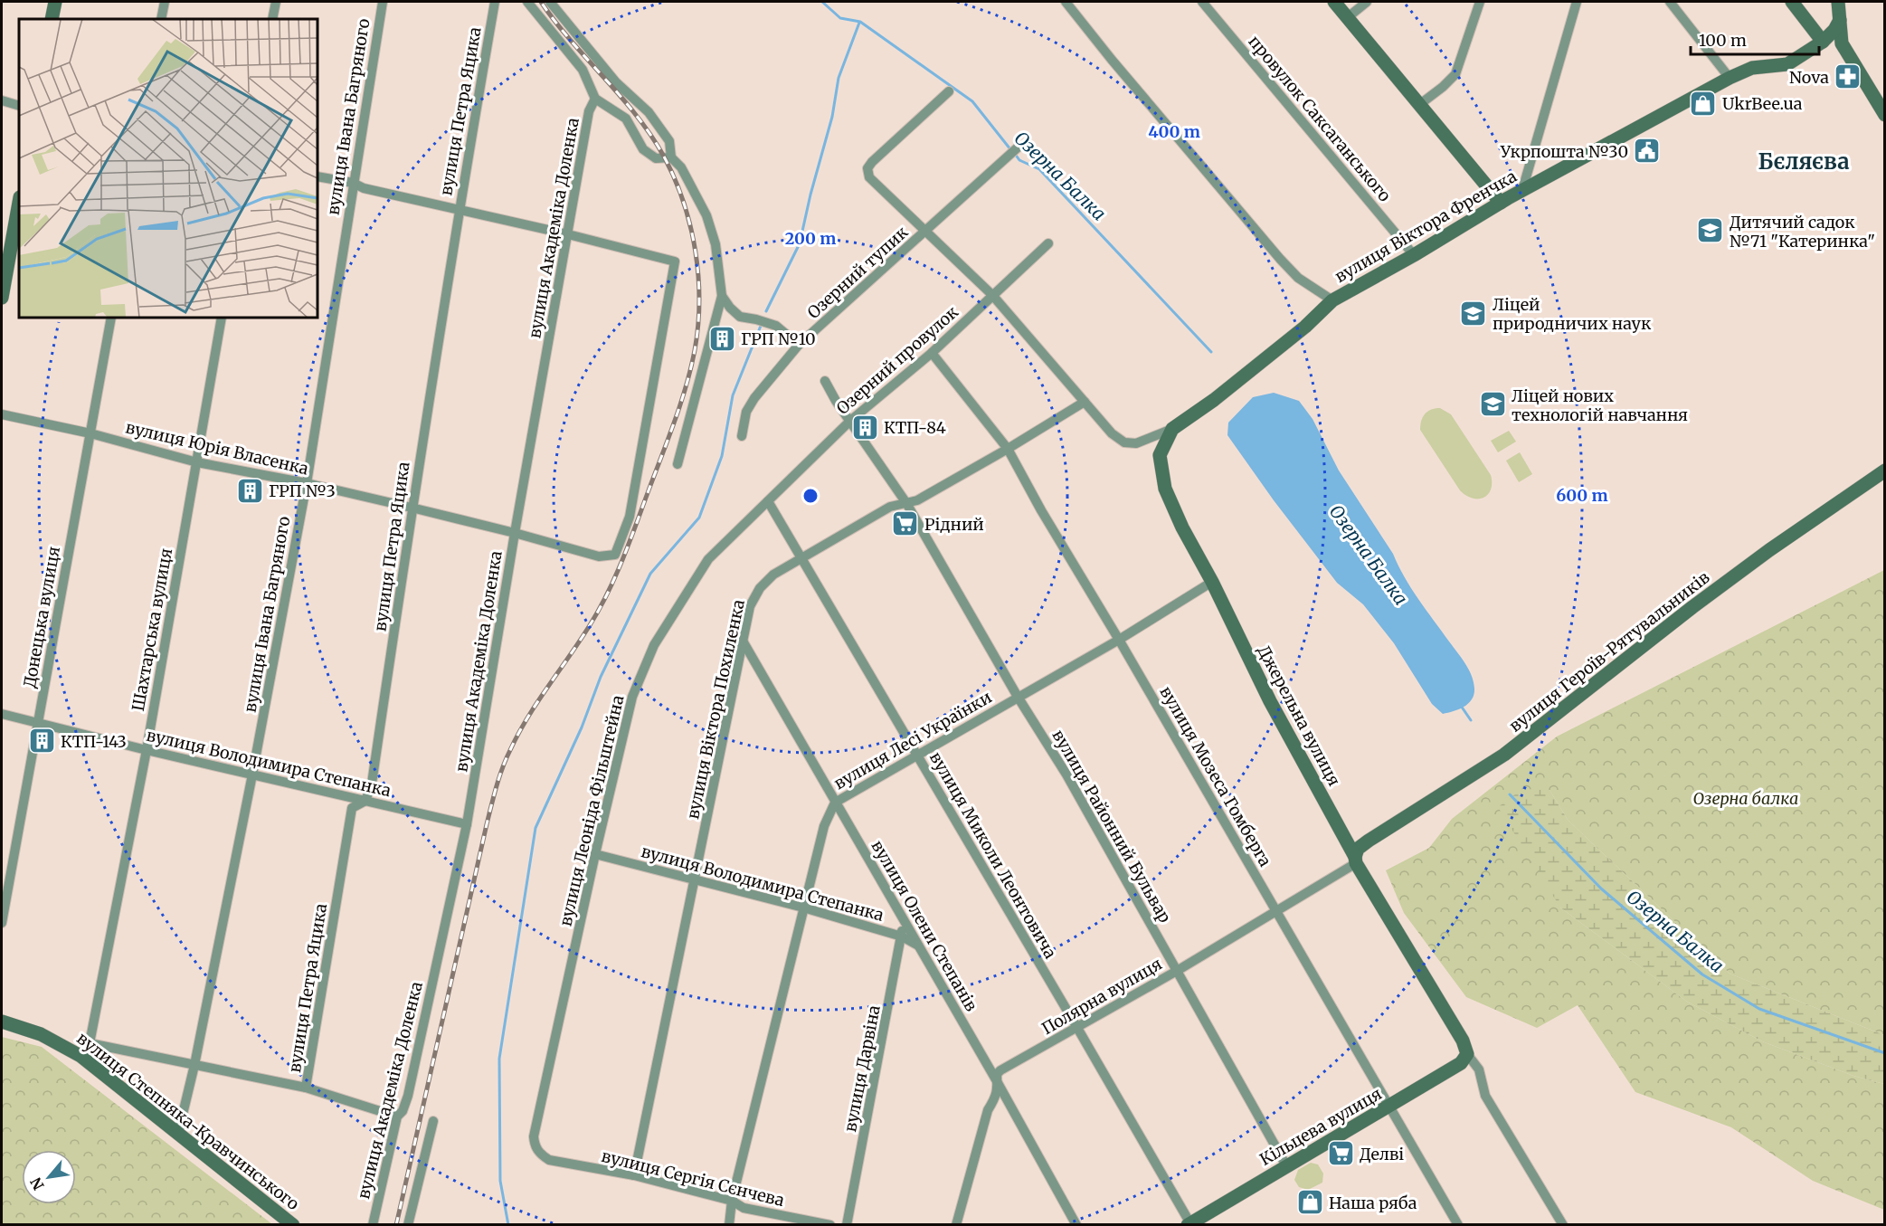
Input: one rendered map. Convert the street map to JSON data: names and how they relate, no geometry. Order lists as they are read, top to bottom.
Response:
{
  "streets": {
    "street": [
      "вулиця Петра Яцика",
      "вулиця Івана Багряного",
      "провулок Саксаганського",
      "вулиця Віктора Френчка",
      "вулиця Академіка Доленка",
      "Озерний тупик",
      "Озерний провулок",
      "вулиця Юрія Власенка",
      "Донецька вулиця",
      "Шахтарська вулиця",
      "вулиця Героїв-Рятувальників",
      "вулиця Віктора Похиленка",
      "Джерельна вулиця",
      "вулиця Лесі Українки",
      "вулиця Володимира Степанка",
      "вулиця Мозеса Гомберга",
      "вулиця Леоніда Фільштейна",
      "вулиця Районний Бульвар",
      "вулиця Миколи Леонтовича",
      "вулиця Олени Степанів",
      "Полярна вулиця",
      "вулиця Дарвіна",
      "вулиця Степняка-Кравчинського",
      "Кільцева вулиця",
      "вулиця Сергія Сєнчева"
    ]
  },
  "crossings": [
    ["вулиця Петра Яцика", "вулиця Юрія Власенка"],
    ["вулиця Петра Яцика", "вулиця Володимира Степанка"],
    ["вулиця Івана Багряного", "вулиця Юрія Власенка"],
    ["вулиця Івана Багряного", "вулиця Володимира Степанка"],
    ["вулиця Івана Багряного", "вулиця Степняка-Кравчинського"],
    ["провулок Саксаганського", "вулиця Віктора Френчка"],
    ["вулиця Віктора Френчка", "Джерельна вулиця"],
    ["вулиця Академіка Доленка", "вулиця Юрія Власенка"],
    ["вулиця Академіка Доленка", "вулиця Володимира Степанка"],
    ["Озерний провулок", "вулиця Мозеса Гомберга"],
    ["Озерний провулок", "вулиця Леоніда Фільштейна"],
    ["Озерний провулок", "вулиця Районний Бульвар"],
    ["Озерний провулок", "вулиця Миколи Леонтовича"],
    ["вулиця Юрія Власенка", "Донецька вулиця"],
    ["вулиця Юрія Власенка", "Шахтарська вулиця"],
    ["Донецька вулиця", "вулиця Володимира Степанка"],
    ["Шахтарська вулиця", "вулиця Володимира Степанка"],
    ["вулиця Героїв-Рятувальників", "Джерельна вулиця"],
    ["вулиця Героїв-Рятувальників", "Полярна вулиця"],
    ["вулиця Віктора Похиленка", "вулиця Володимира Степанка"],
    ["вулиця Віктора Похиленка", "вулиця Мозеса Гомберга"],
    ["вулиця Віктора Похиленка", "вулиця Районний Бульвар"],
    ["вулиця Віктора Похиленка", "вулиця Миколи Леонтовича"],
    ["вулиця Віктора Похиленка", "вулиця Олени Степанів"],
    ["вулиця Віктора Похиленка", "вулиця Сергія Сєнчева"],
    ["Джерельна вулиця", "вулиця Лесі Українки"],
    ["Джерельна вулиця", "Полярна вулиця"],
    ["Джерельна вулиця", "Кільцева вулиця"],
    ["вулиця Лесі Українки", "вулиця Володимира Степанка"],
    ["вулиця Лесі Українки", "вулиця Мозеса Гомберга"],
    ["вулиця Лесі Українки", "вулиця Районний Бульвар"],
    ["вулиця Лесі Українки", "вулиця Миколи Леонтовича"],
    ["вулиця Лесі Українки", "вулиця Олени Степанів"],
    ["вулиця Лесі Українки", "вулиця Сергія Сєнчева"],
    ["вулиця Володимира Степанка", "вулиця Леоніда Фільштейна"],
    ["вулиця Володимира Степанка", "вулиця Олени Степанів"],
    ["вулиця Володимира Степанка", "вулиця Дарвіна"],
    ["вулиця Мозеса Гомберга", "Полярна вулиця"],
    ["вулиця Мозеса Гомберга", "Кільцева вулиця"],
    ["вулиця Леоніда Фільштейна", "вулиця Миколи Леонтовича"],
    ["вулиця Леоніда Фільштейна", "вулиця Сергія Сєнчева"],
    ["вулиця Районний Бульвар", "Полярна вулиця"],
    ["вулиця Районний Бульвар", "Кільцева вулиця"],
    ["вулиця Миколи Леонтовича", "Полярна вулиця"],
    ["вулиця Миколи Леонтовича", "Кільцева вулиця"],
    ["вулиця Олени Степанів", "Полярна вулиця"],
    ["вулиця Олени Степанів", "вулиця Дарвіна"]
  ],
  "districts": ["Бєляєва"],
  "water": ["Озерна Балка"],
  "parks": ["Озерна балка"],
  "places": {
    "pharmacy": ["Nova"],
    "shop": ["UkrBee.ua", "Наша ряба"],
    "public building": ["Укрпошта №30"],
    "school or university": ["Дитячий садок №71 \"Катеринка\"", "Ліцей природничих наук", "Ліцей нових технологій навчання"],
    "building": [
      "ГРП №10",
      "КТП-84",
      "ГРП №3",
      "КТП-143"
    ],
    "supermarket": ["Рідний", "Делві"]
  },
  "scale_bar": "100 m",
  "north": "bottom left",
  "rings": ["400 m", "200 m", "600 m"]
}
